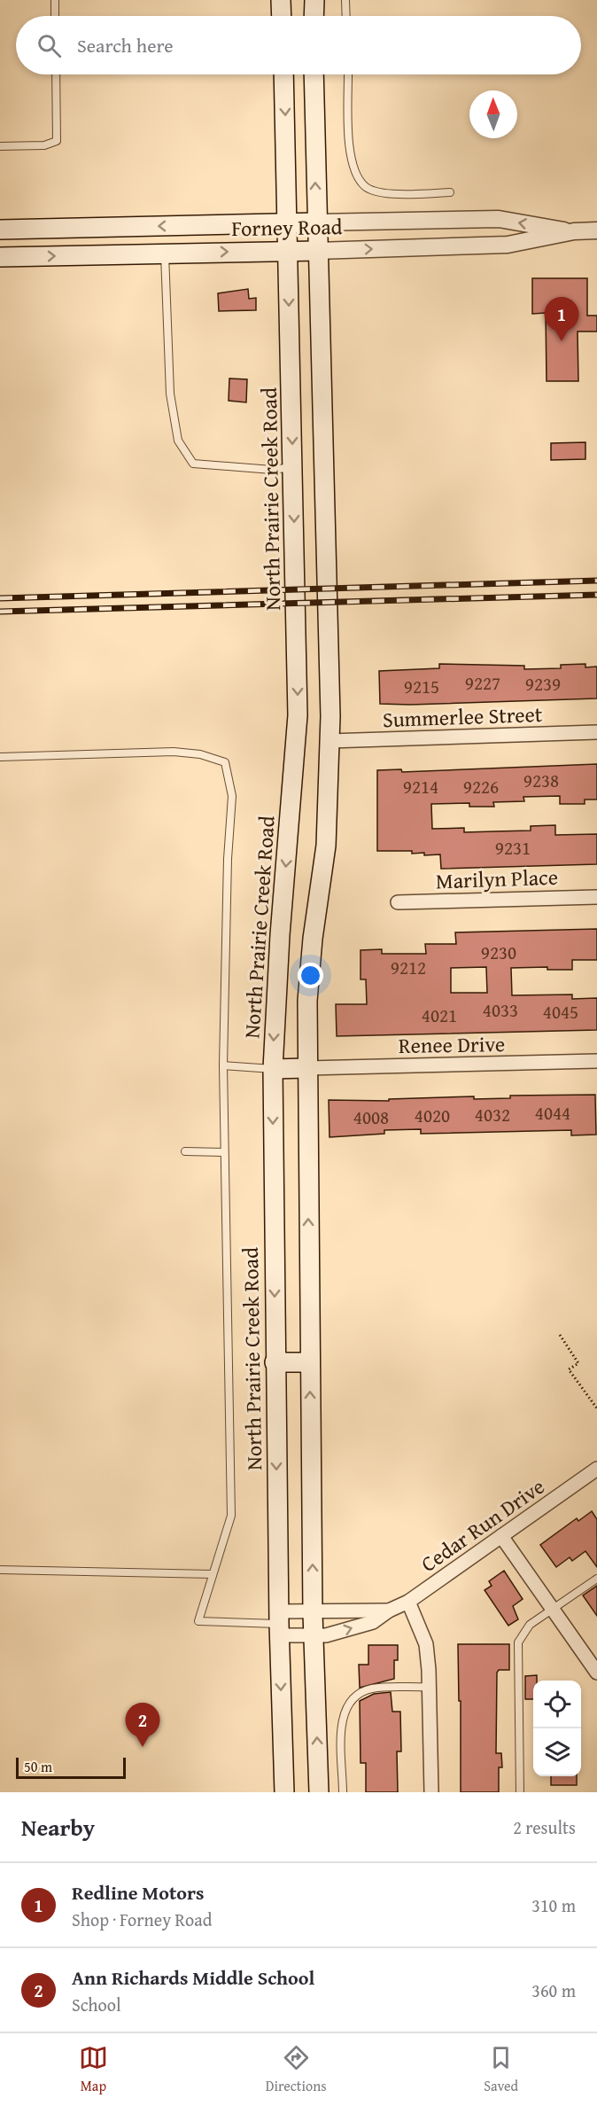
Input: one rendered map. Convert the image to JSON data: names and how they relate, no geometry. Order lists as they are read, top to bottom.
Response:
{
  "streets": {
    "main road": ["Forney Road", "North Prairie Creek Road"],
    "street": [
      "Summerlee Street",
      "Marilyn Place",
      "Renee Drive",
      "Cedar Run Drive"
    ]
  },
  "crossings": [
    ["Forney Road", "North Prairie Creek Road"],
    ["North Prairie Creek Road", "Cedar Run Drive"]
  ],
  "house_numbers": [
    "9227",
    "9239",
    "9215",
    "9238",
    "9214",
    "9226",
    "9231",
    "9230",
    "9212",
    "4033",
    "4045",
    "4021",
    "4044",
    "4032",
    "4020",
    "4008"
  ],
  "scale_bar": "50 m",
  "north": "top",
  "page": {
    "search": "Search here",
    "pins": ["1", "2"],
    "scale": "50 m",
    "heading": ["Nearby", "2 results"],
    "list": [
      {
        "mark": "1",
        "name": "Redline Motors",
        "note": "Shop · Forney Road",
        "value": "310 m"
      },
      {
        "mark": "2",
        "name": "Ann Richards Middle School",
        "note": "School",
        "value": "360 m"
      }
    ],
    "nav": ["Map", "Directions", "Saved"]
  }
}
